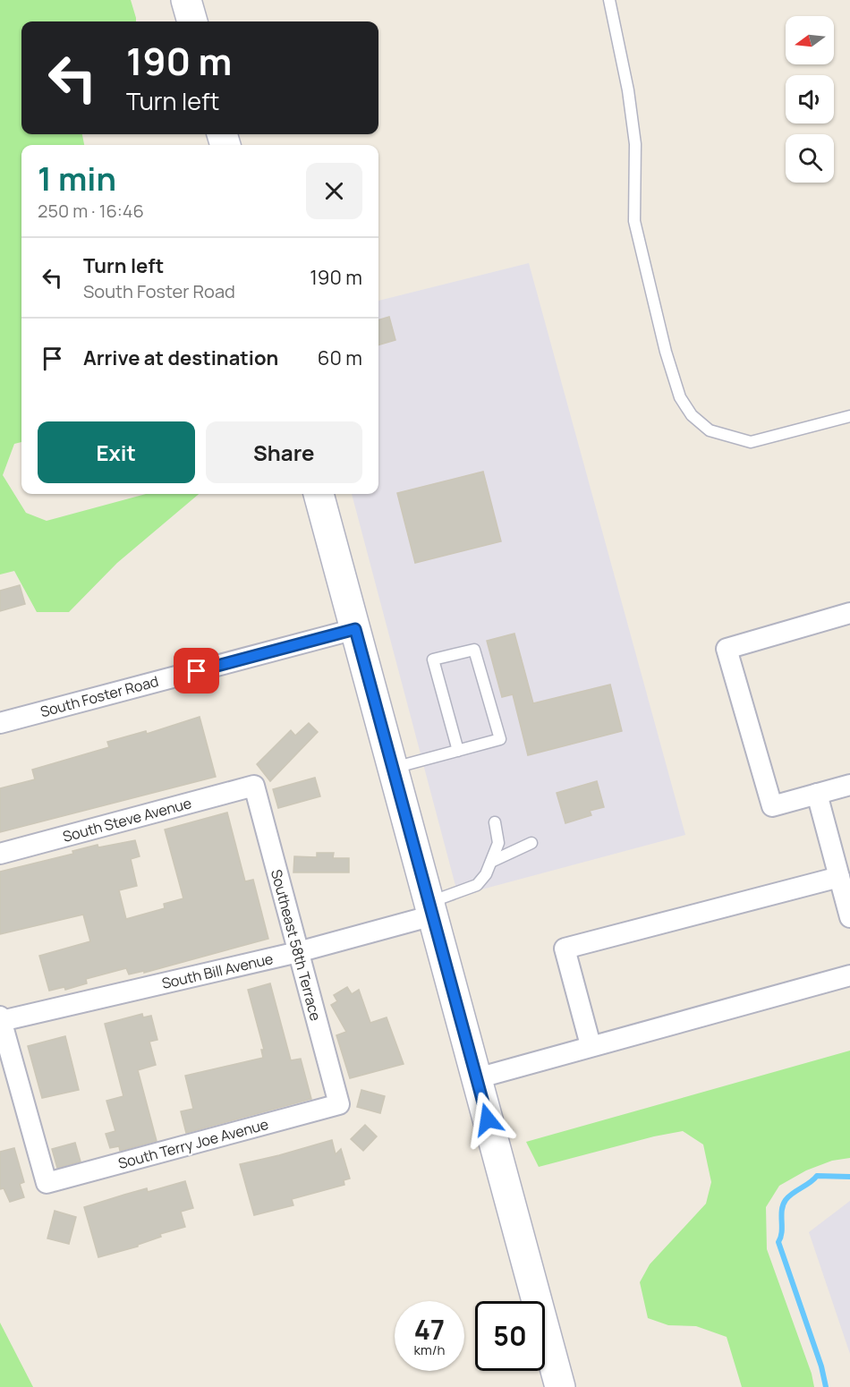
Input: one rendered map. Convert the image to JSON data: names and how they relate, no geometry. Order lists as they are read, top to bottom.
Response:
{
  "streets": {
    "street": [
      "South Foster Road",
      "South Steve Avenue",
      "Southeast 58th Terrace",
      "South Bill Avenue",
      "South Terry Joe Avenue"
    ]
  },
  "crossings": [
    ["South Steve Avenue", "Southeast 58th Terrace"],
    ["Southeast 58th Terrace", "South Bill Avenue"],
    ["Southeast 58th Terrace", "South Terry Joe Avenue"],
    ["South Bill Avenue", "South Terry Joe Avenue"]
  ],
  "north": "left",
  "page": {
    "turn": ["190 m", "Turn left"],
    "heading": ["1 min", "250 m · 16:46"],
    "list": [
      {
        "name": "Turn left",
        "note": "South Foster Road",
        "value": "190 m"
      },
      {
        "name": "Arrive at destination",
        "value": "60 m"
      }
    ],
    "buttons": ["Exit", "Share"],
    "speed": "47 km/h",
    "limit": "50"
  }
}
